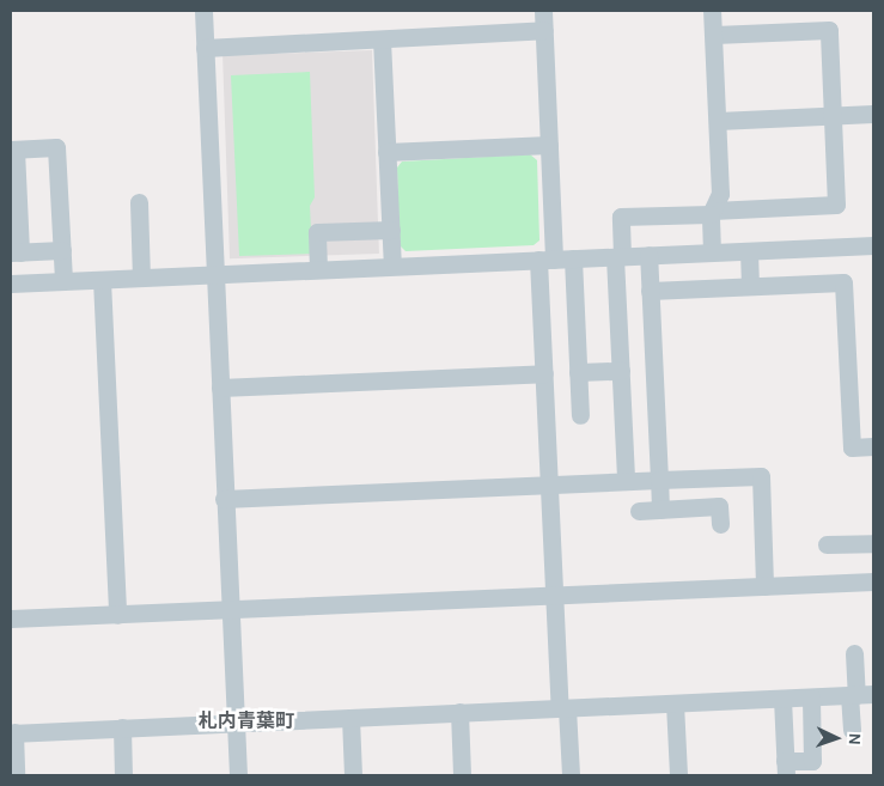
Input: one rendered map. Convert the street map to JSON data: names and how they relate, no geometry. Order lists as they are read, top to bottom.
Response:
{
  "districts": ["札内青葉町"],
  "north": "right"
}
